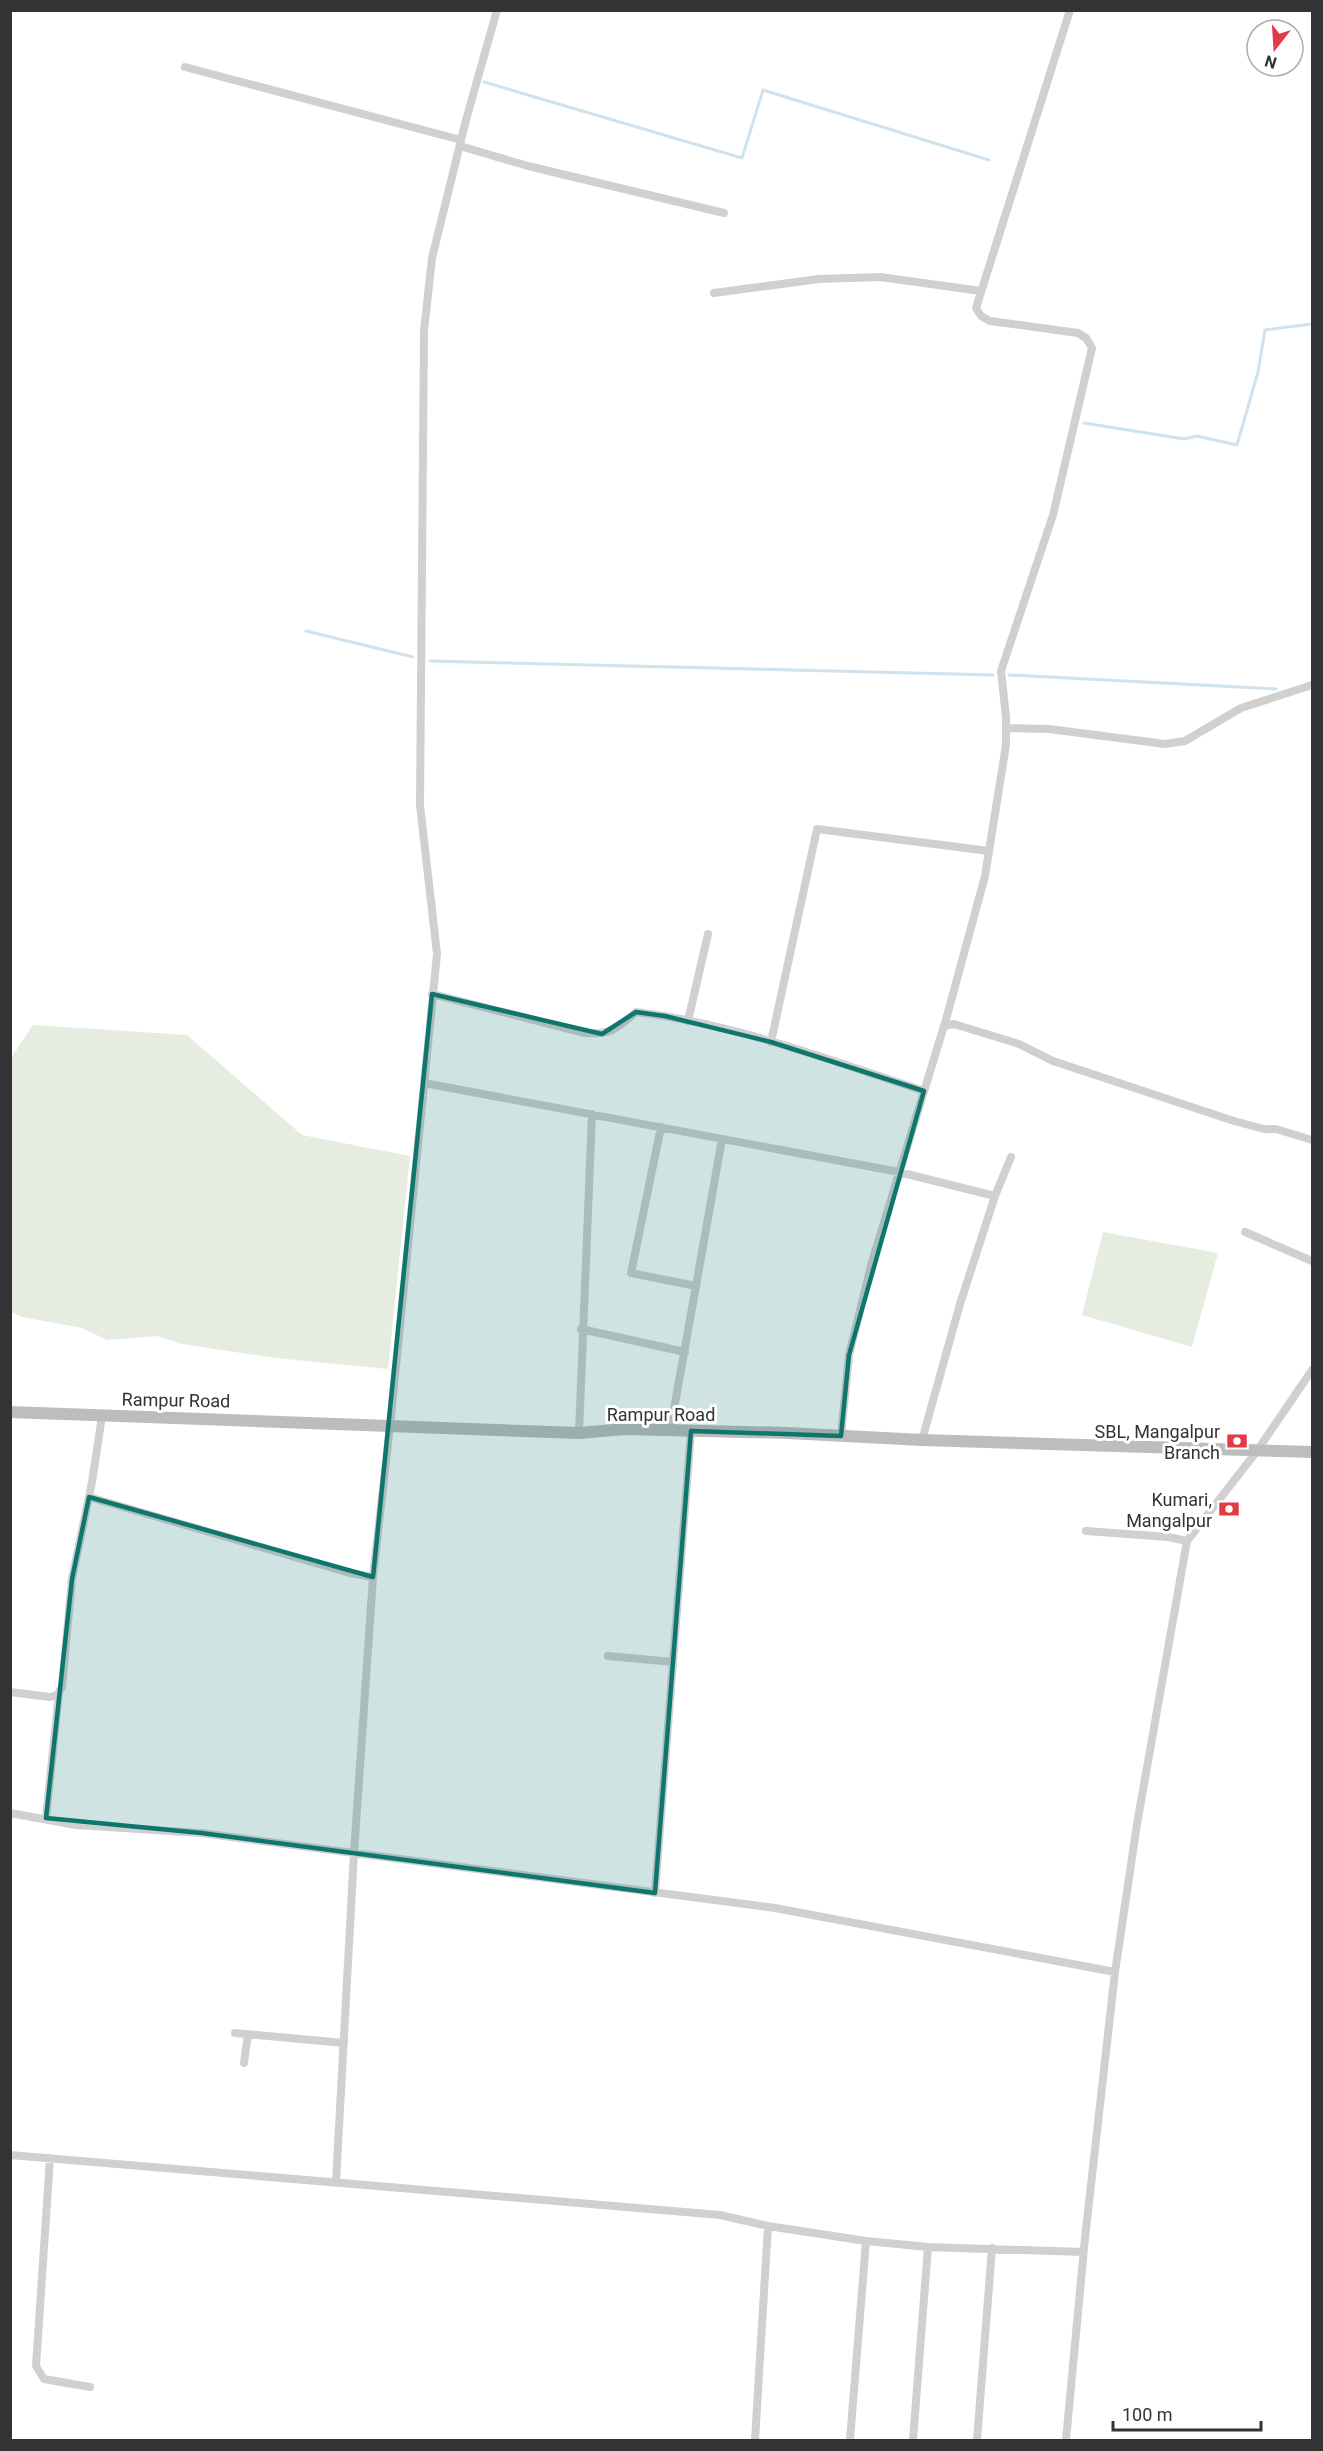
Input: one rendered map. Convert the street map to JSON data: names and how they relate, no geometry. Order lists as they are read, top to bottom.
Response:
{
  "streets": {
    "main road": ["Rampur Road"]
  },
  "places": {
    "bank": ["SBL, Mangalpur Branch", "Kumari, Mangalpur"]
  },
  "scale_bar": "100 m",
  "north": "bottom"
}
